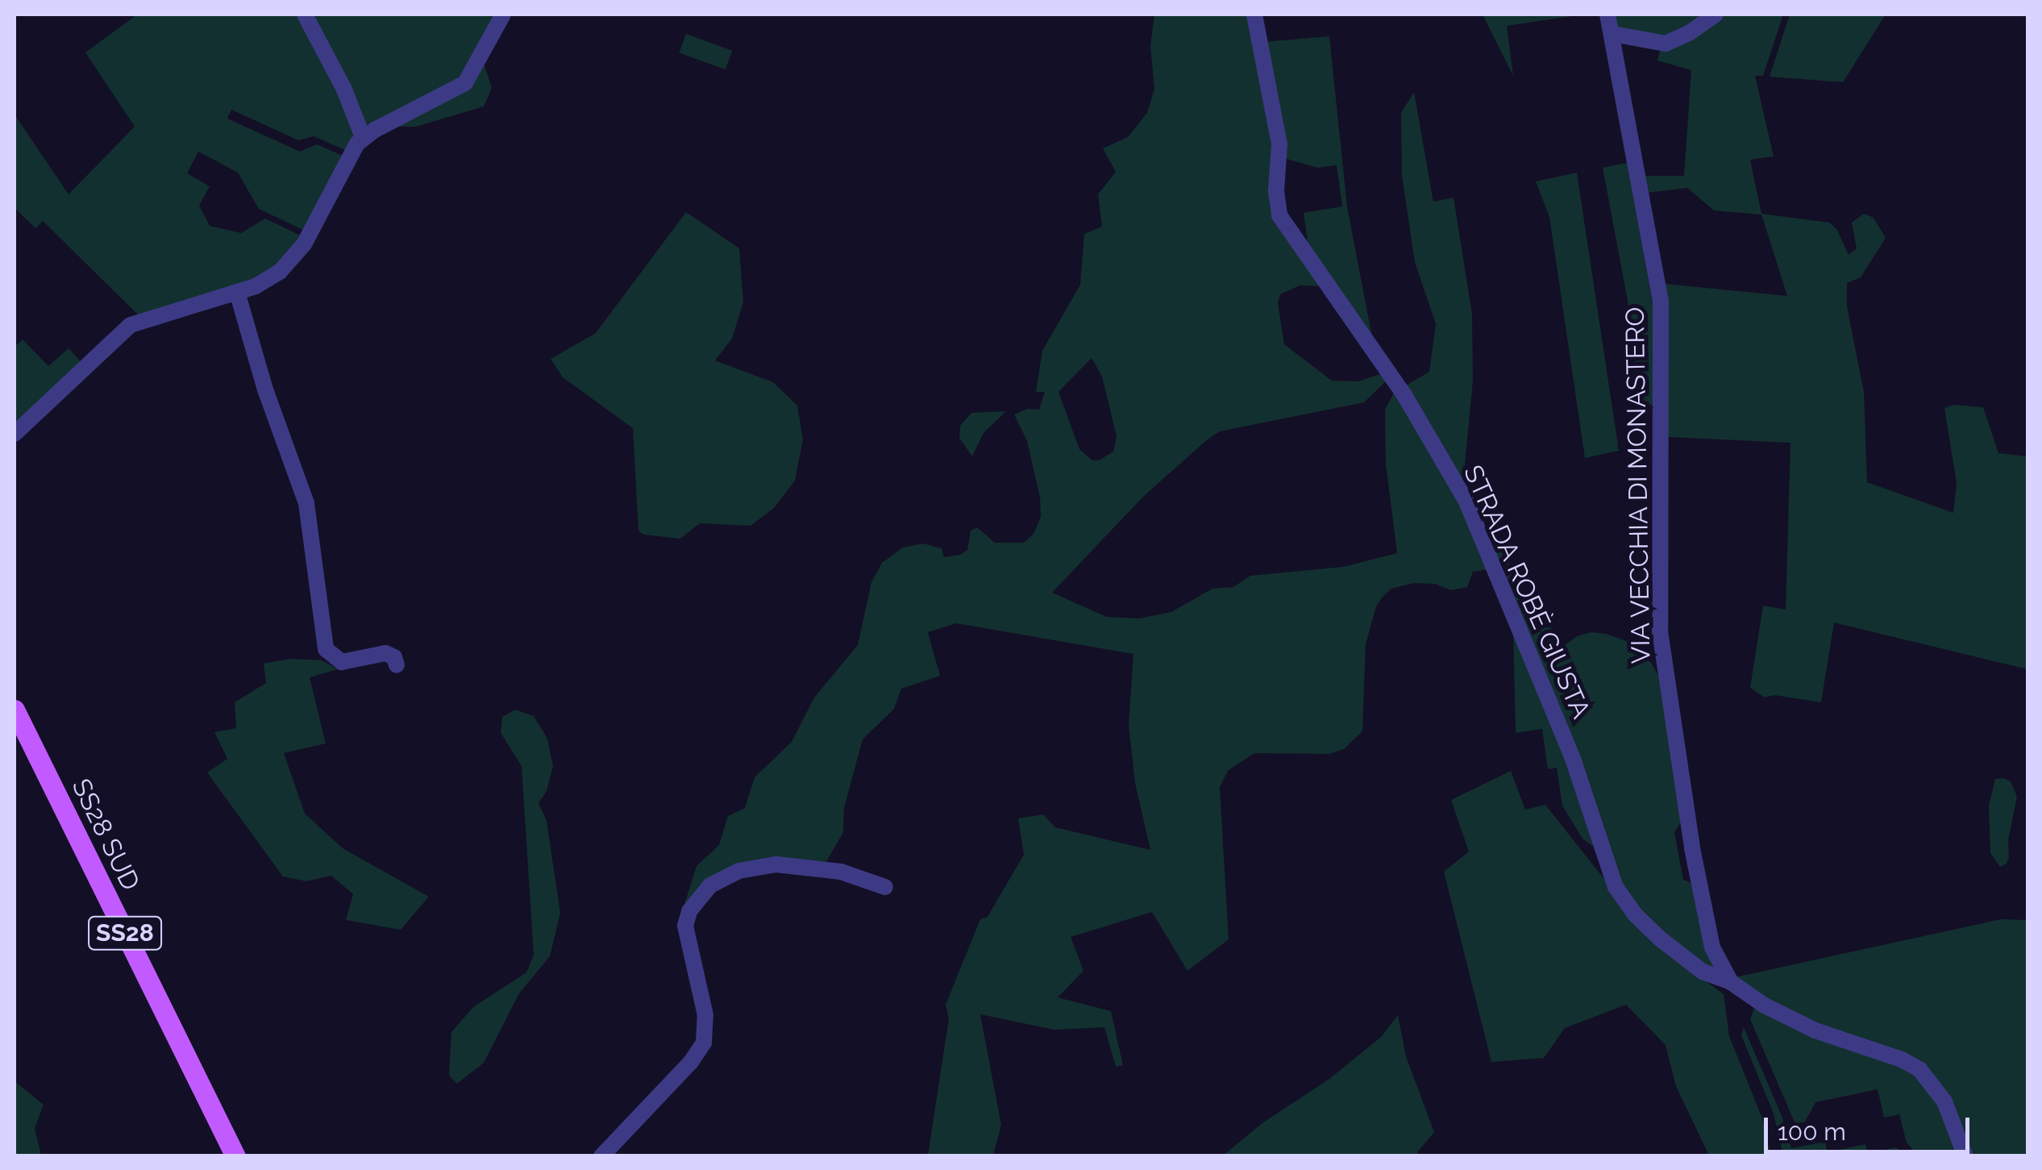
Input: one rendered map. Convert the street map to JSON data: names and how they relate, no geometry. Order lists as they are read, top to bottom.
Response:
{
  "streets": {
    "main road": ["SS28 SUD", "SS28"],
    "street": ["VIA VECCHIA DI MONASTERO", "STRADA ROBÈ GIUSTA"]
  },
  "crossings": [
    ["VIA VECCHIA DI MONASTERO", "STRADA ROBÈ GIUSTA"]
  ],
  "scale_bar": "100 m"
}
